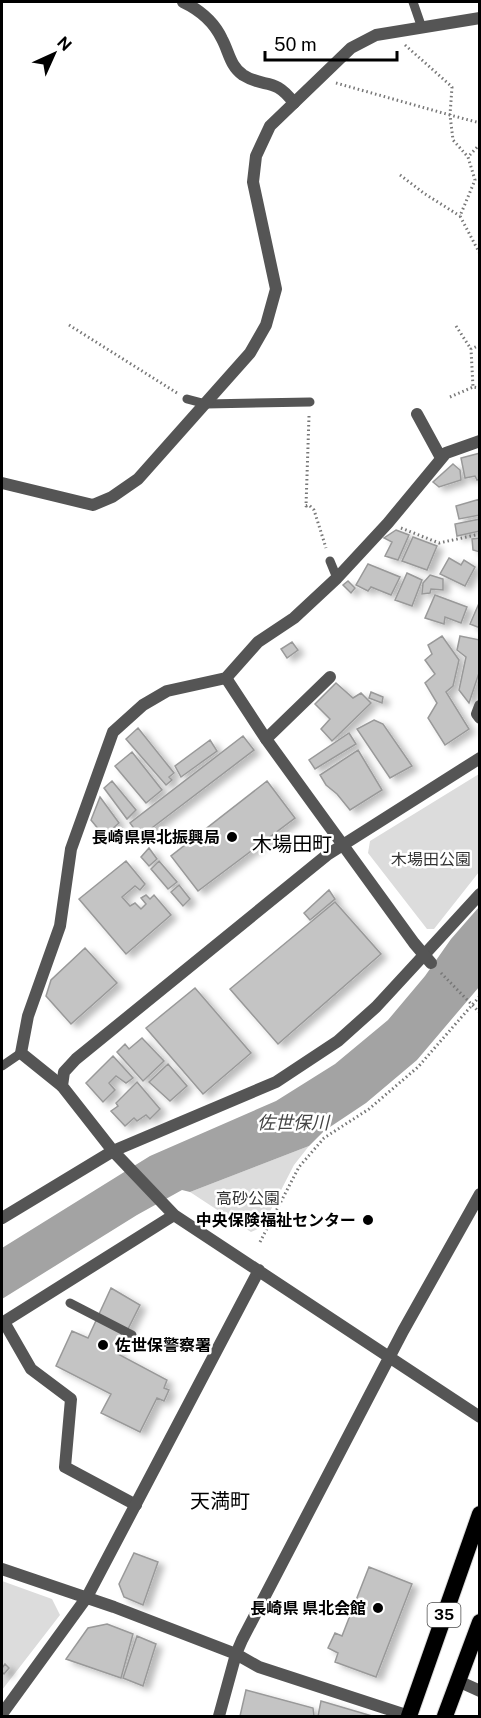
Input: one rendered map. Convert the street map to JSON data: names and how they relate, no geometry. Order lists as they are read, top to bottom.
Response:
{
  "streets": {
    "highway": ["35"]
  },
  "districts": ["木場田町", "天満町"],
  "water": ["佐世保川"],
  "parks": ["木場田公園", "高砂公園"],
  "places": [
    "長崎県県北振興局",
    "中央保険福祉センター",
    "佐世保警察署",
    "長崎県 県北会館"
  ],
  "scale_bar": "50 m",
  "north": "top right"
}
